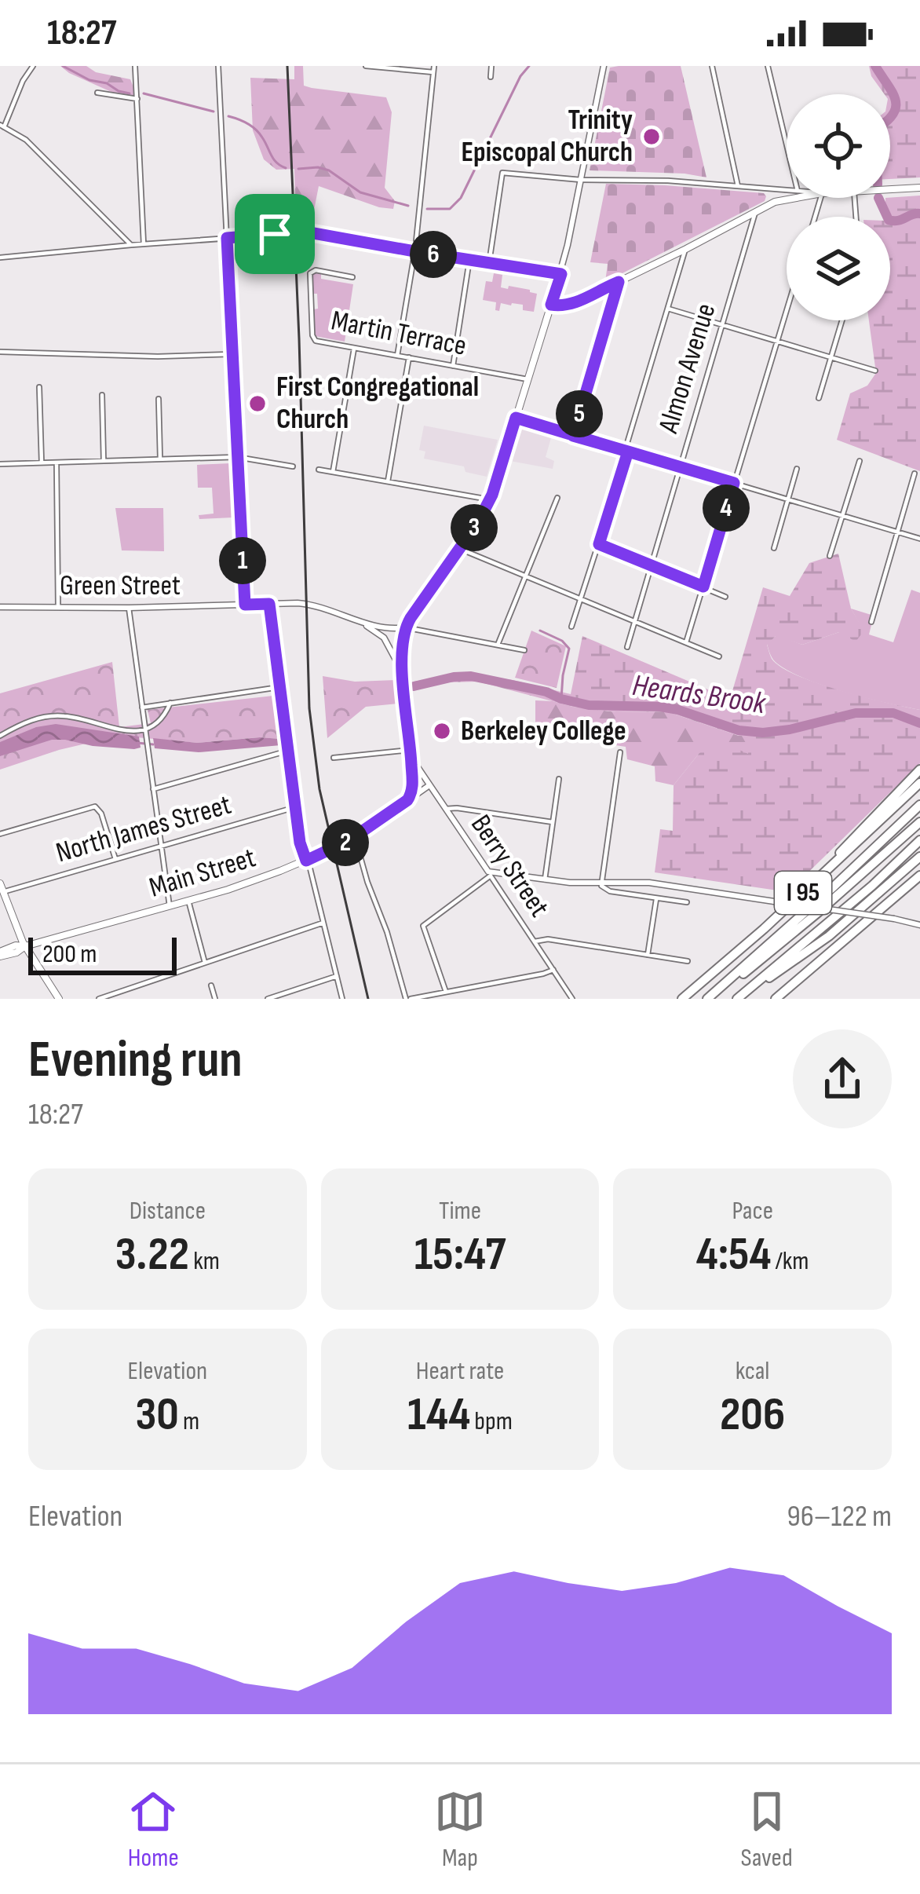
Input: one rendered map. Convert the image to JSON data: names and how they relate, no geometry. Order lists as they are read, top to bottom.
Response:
{
  "streets": {
    "highway": ["I 95"],
    "main road": ["Main Street"],
    "street": [
      "Martin Terrace",
      "Almon Avenue",
      "Green Street",
      "North James Street",
      "Berry Street"
    ]
  },
  "crossings": [
    ["Berry Street", "Main Street"]
  ],
  "water": ["Heards Brook"],
  "places": ["Trinity Episcopal Church", "First Congregational Church", "Berkeley College"],
  "scale_bar": "200 m",
  "page": {
    "status": "18:27",
    "pins": [
      "6",
      "5",
      "4",
      "3",
      "1",
      "2"
    ],
    "scale": "200 m",
    "heading": ["Evening run", "18:27"],
    "stats": [
      ["Distance", "3.22 km"],
      ["Time", "15:47"],
      ["Pace", "4:54 /km"],
      ["Elevation", "30 m"],
      ["Heart rate", "144 bpm"],
      ["kcal", "206"]
    ],
    "chart": ["Elevation", "96–122 m"],
    "tabs": ["Home", "Map", "Saved"]
  }
}
